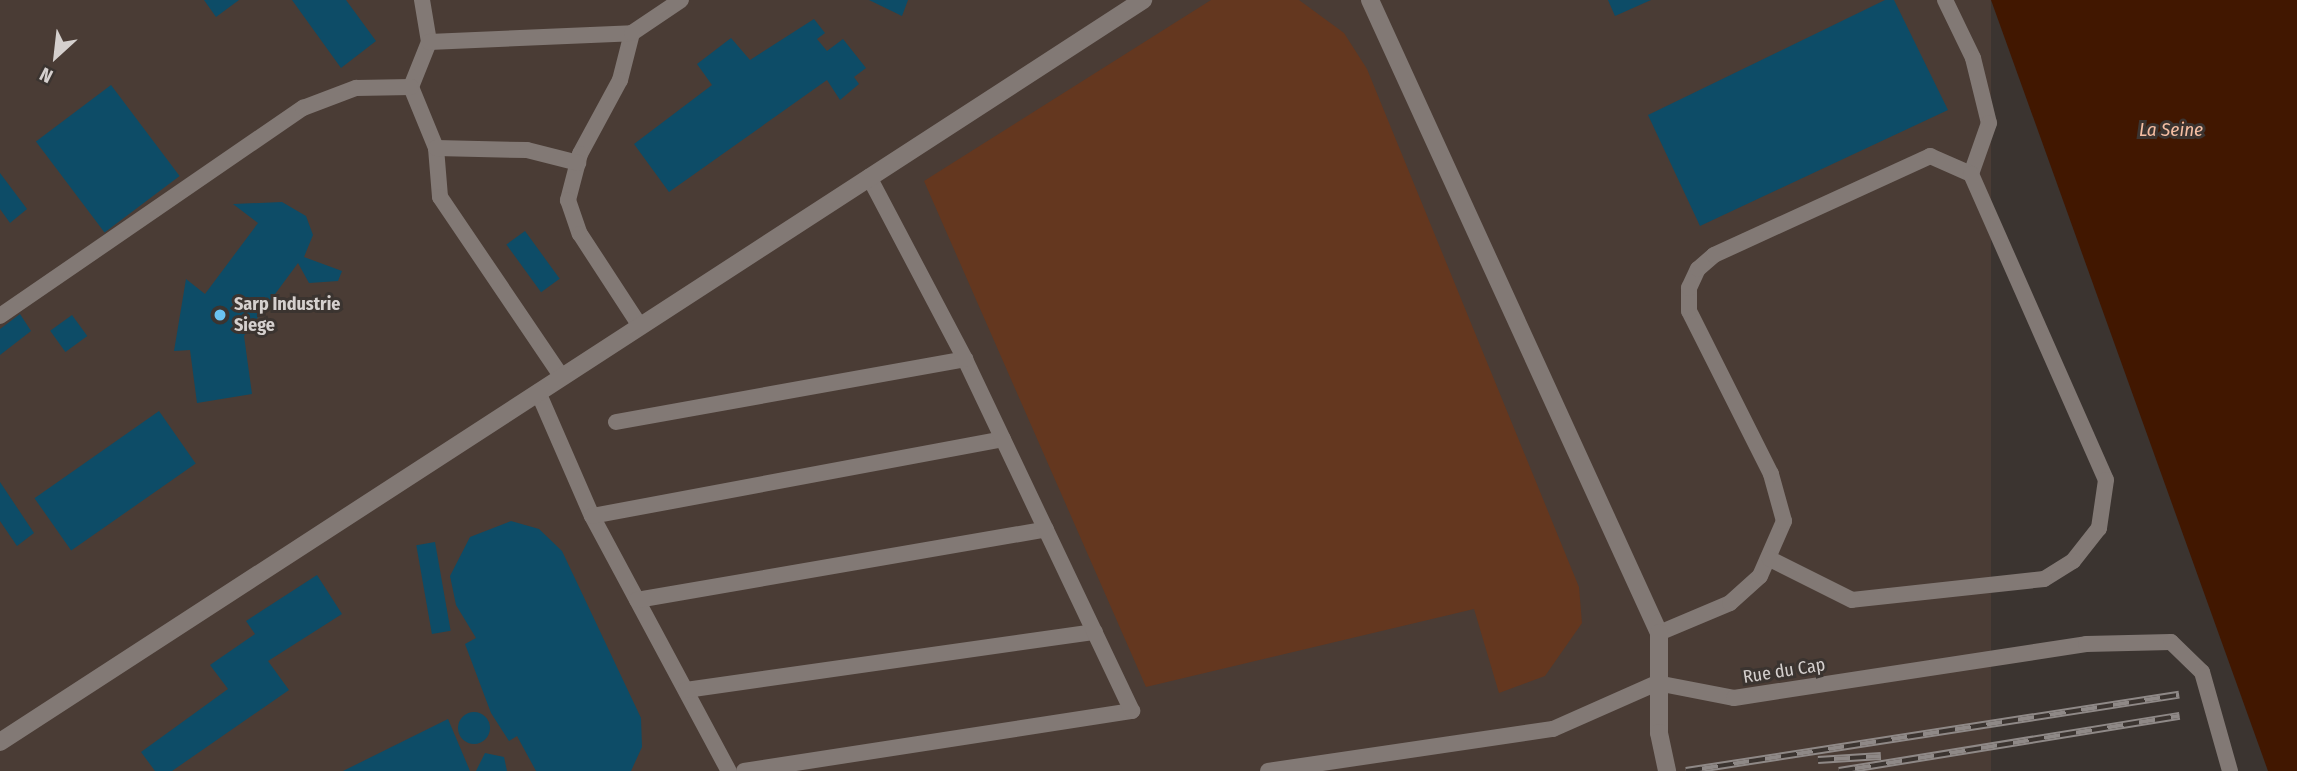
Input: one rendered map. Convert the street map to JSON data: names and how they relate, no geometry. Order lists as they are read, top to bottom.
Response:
{
  "streets": {
    "lane": ["Rue du Cap"]
  },
  "water": ["La Seine"],
  "places": ["Sarp Industrie Siege"],
  "north": "bottom left"
}
